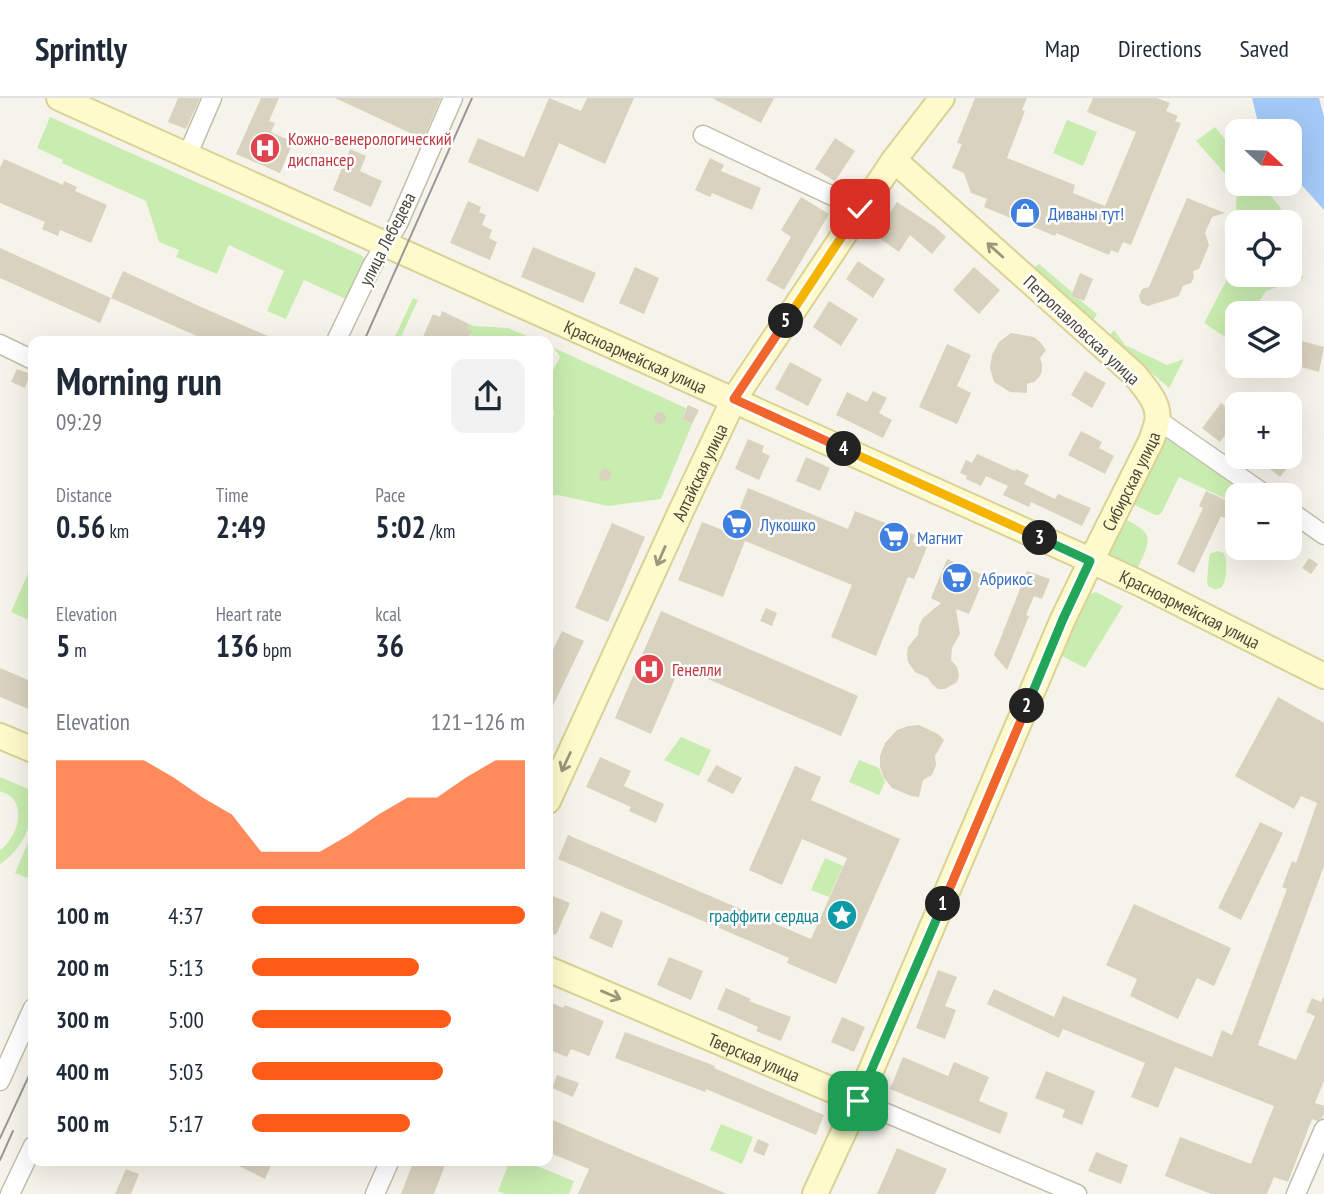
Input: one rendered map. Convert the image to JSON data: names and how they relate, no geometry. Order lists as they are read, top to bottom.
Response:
{
  "streets": {
    "main road": [
      "Петропавловская улица",
      "Красноармейская улица",
      "Алтайская улица",
      "Сибирская улица",
      "Тверская улица"
    ],
    "street": ["улица Лебедева"]
  },
  "crossings": [
    ["улица Лебедева", "Красноармейская улица"],
    ["Петропавловская улица", "Алтайская улица"],
    ["Петропавловская улица", "Сибирская улица"],
    ["Красноармейская улица", "Алтайская улица"],
    ["Красноармейская улица", "Сибирская улица"],
    ["Сибирская улица", "Тверская улица"]
  ],
  "one_way": ["Петропавловская улица", "Алтайская улица", "Тверская улица"],
  "places": {
    "hospital": ["Кожно-венерологический диспансер", "Генелли"],
    "shop": ["Диваны тут!"],
    "supermarket": ["Лукошко", "Магнит", "Абрикос"],
    "place": ["граффити сердца"]
  },
  "north": "right",
  "page": {
    "header": "Sprintly",
    "nav": ["Map", "Directions", "Saved"],
    "map_buttons": ["+", "−"],
    "pins": [
      "5",
      "4",
      "3",
      "2",
      "1"
    ],
    "heading": ["Morning run", "09:29"],
    "stats": [
      ["Distance", "0.56 km"],
      ["Time", "2:49"],
      ["Pace", "5:02 /km"],
      ["Elevation", "5 m"],
      ["Heart rate", "136 bpm"],
      ["kcal", "36"]
    ],
    "chart": ["Elevation", "121–126 m"],
    "list": [
      {
        "name": "100 m",
        "note": "4:37"
      },
      {
        "name": "200 m",
        "note": "5:13"
      },
      {
        "name": "300 m",
        "note": "5:00"
      },
      {
        "name": "400 m",
        "note": "5:03"
      },
      {
        "name": "500 m",
        "note": "5:17"
      }
    ]
  }
}
